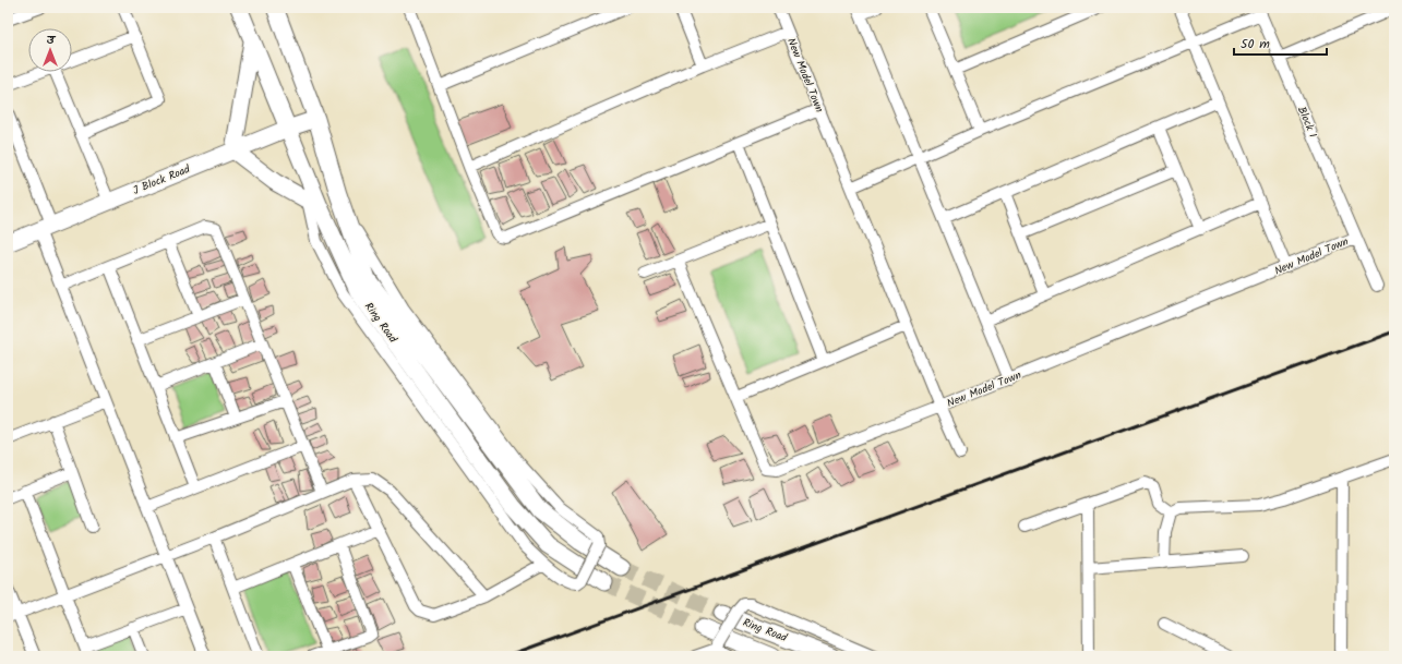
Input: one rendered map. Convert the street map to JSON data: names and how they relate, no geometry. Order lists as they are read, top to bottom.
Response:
{
  "streets": {
    "street": [
      "New Model Town",
      "Block I",
      "J Block Road",
      "Ring Road"
    ]
  },
  "crossings": [
    ["New Model Town", "Block I"],
    ["J Block Road", "Ring Road"]
  ],
  "scale_bar": "50 m",
  "north": "top"
}
